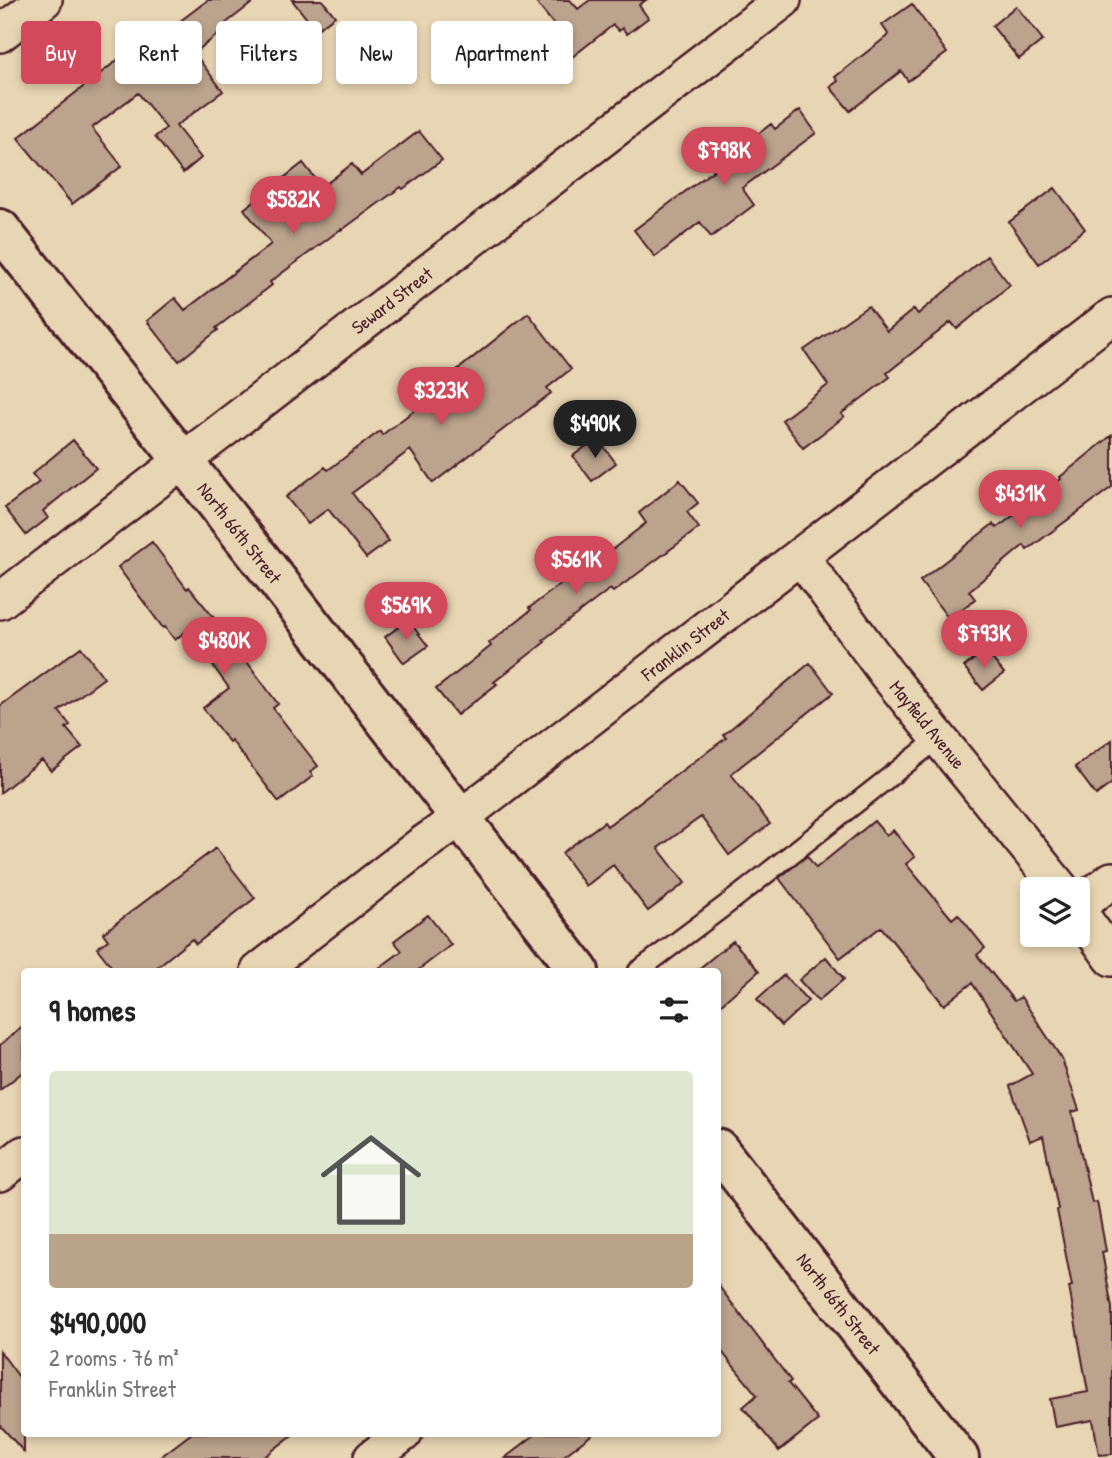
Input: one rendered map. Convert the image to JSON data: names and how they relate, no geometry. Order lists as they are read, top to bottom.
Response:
{
  "streets": {
    "street": [
      "Seward Street",
      "North 66th Street",
      "Franklin Street",
      "Mayfield Avenue"
    ]
  },
  "crossings": [
    ["Seward Street", "North 66th Street"],
    ["North 66th Street", "Franklin Street"],
    ["Franklin Street", "Mayfield Avenue"]
  ],
  "page": {
    "chip": [
      "Buy",
      "Rent",
      "Filters",
      "New",
      "Apartment"
    ],
    "price": [
      "$798K",
      "$582K",
      "$323K",
      "$490K",
      "$431K",
      "$561K",
      "$569K",
      "$793K",
      "$480K"
    ],
    "heading": "9 homes",
    "list": [
      {
        "name": "$490,000",
        "note": "2 rooms · 76 m² · Franklin Street"
      }
    ]
  }
}
